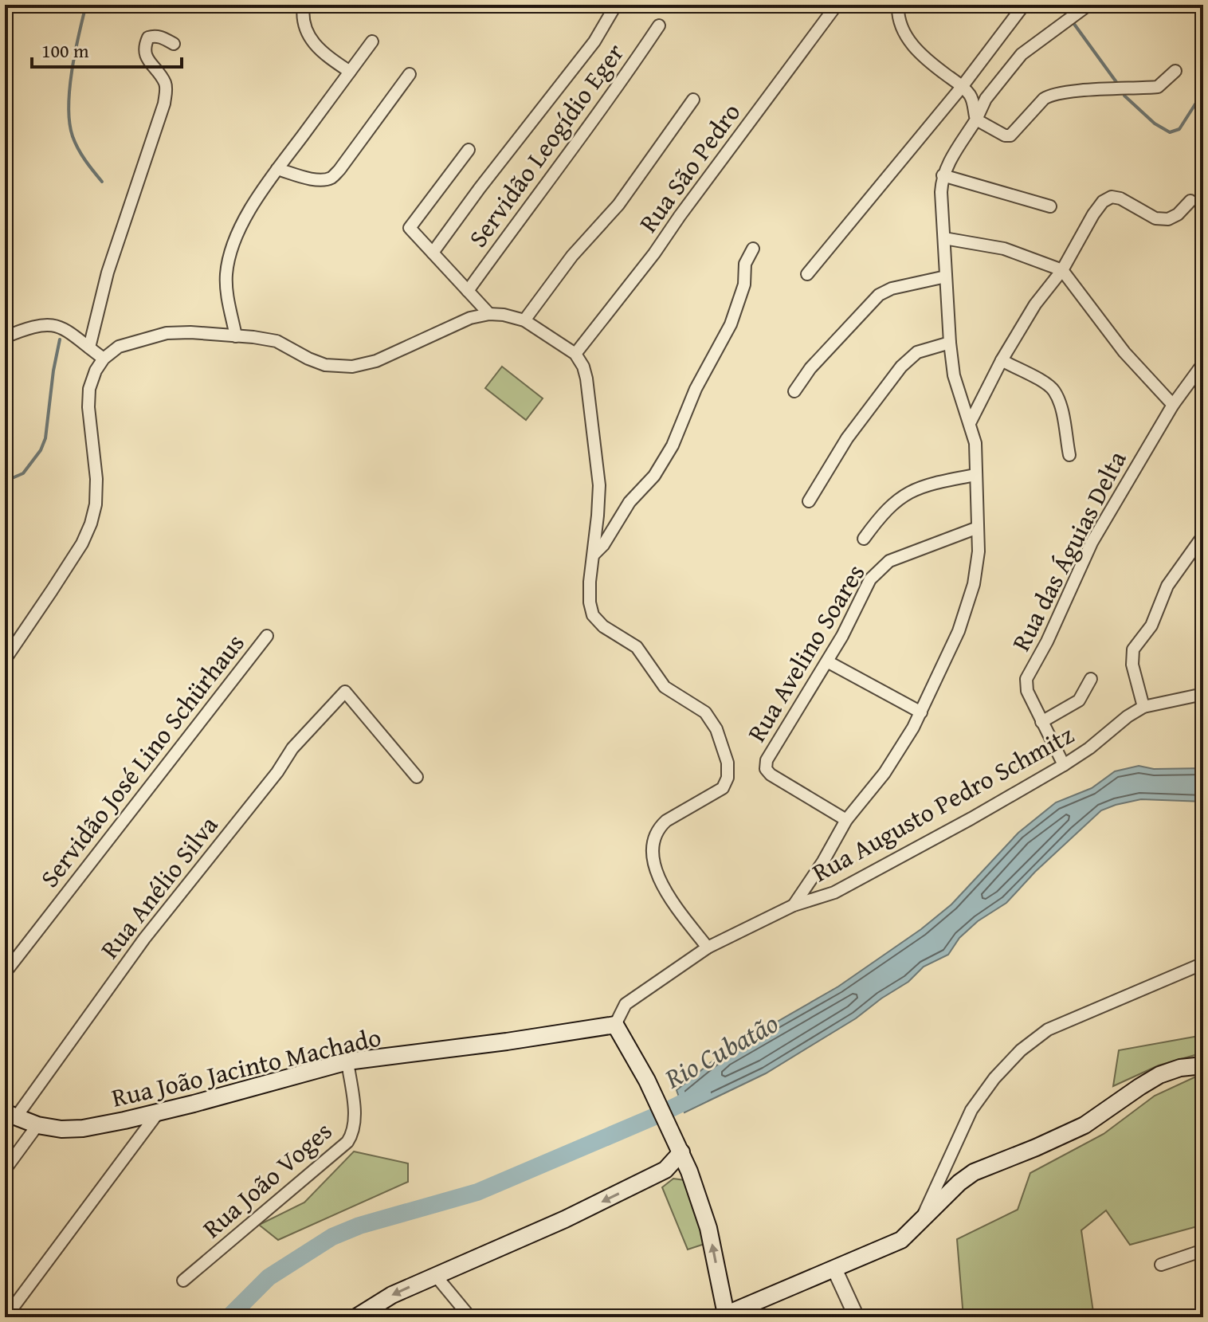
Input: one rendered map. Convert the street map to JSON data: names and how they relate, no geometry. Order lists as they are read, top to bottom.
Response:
{
  "streets": {
    "main road": ["Rua João Jacinto Machado"],
    "street": [
      "Servidão Leogídio Eger",
      "Rua São Pedro",
      "Rua das Águias Delta",
      "Rua Avelino Soares",
      "Servidão José Lino Schürhaus",
      "Rua Augusto Pedro Schmitz",
      "Rua Anélio Silva",
      "Rua João Voges"
    ]
  },
  "crossings": [
    ["Rua das Águias Delta", "Rua Augusto Pedro Schmitz"],
    ["Rua Augusto Pedro Schmitz", "Rua João Jacinto Machado"],
    ["Rua Anélio Silva", "Rua João Jacinto Machado"],
    ["Rua João Jacinto Machado", "Rua João Voges"]
  ],
  "water": ["Rio Cubatão"],
  "scale_bar": "100 m"
}
